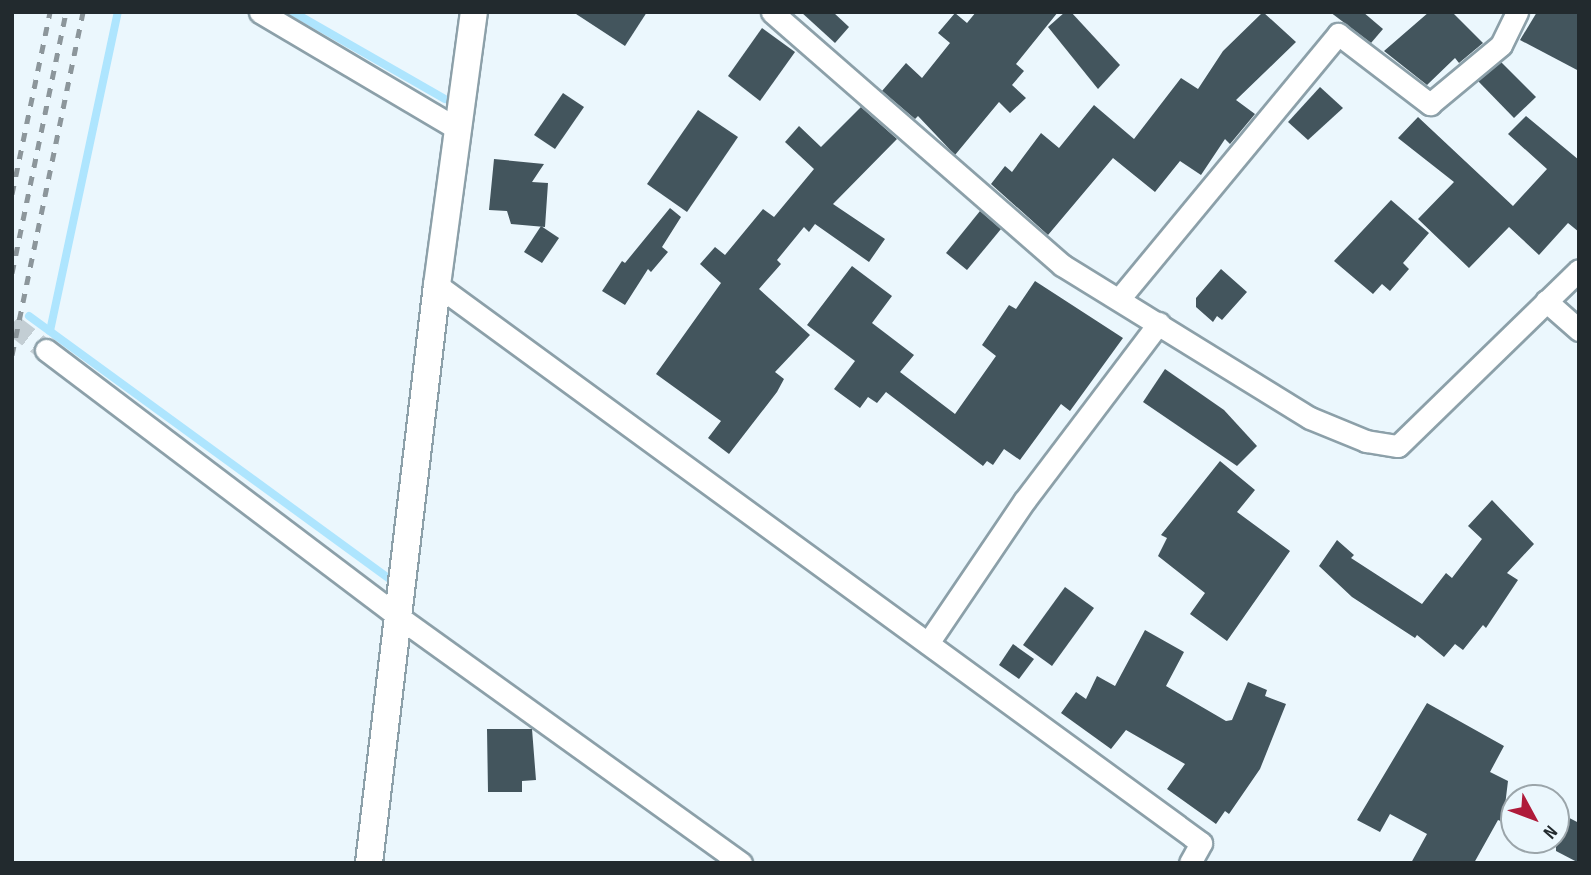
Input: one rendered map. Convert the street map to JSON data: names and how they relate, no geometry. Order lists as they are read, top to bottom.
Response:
{
  "north": "bottom right"
}
